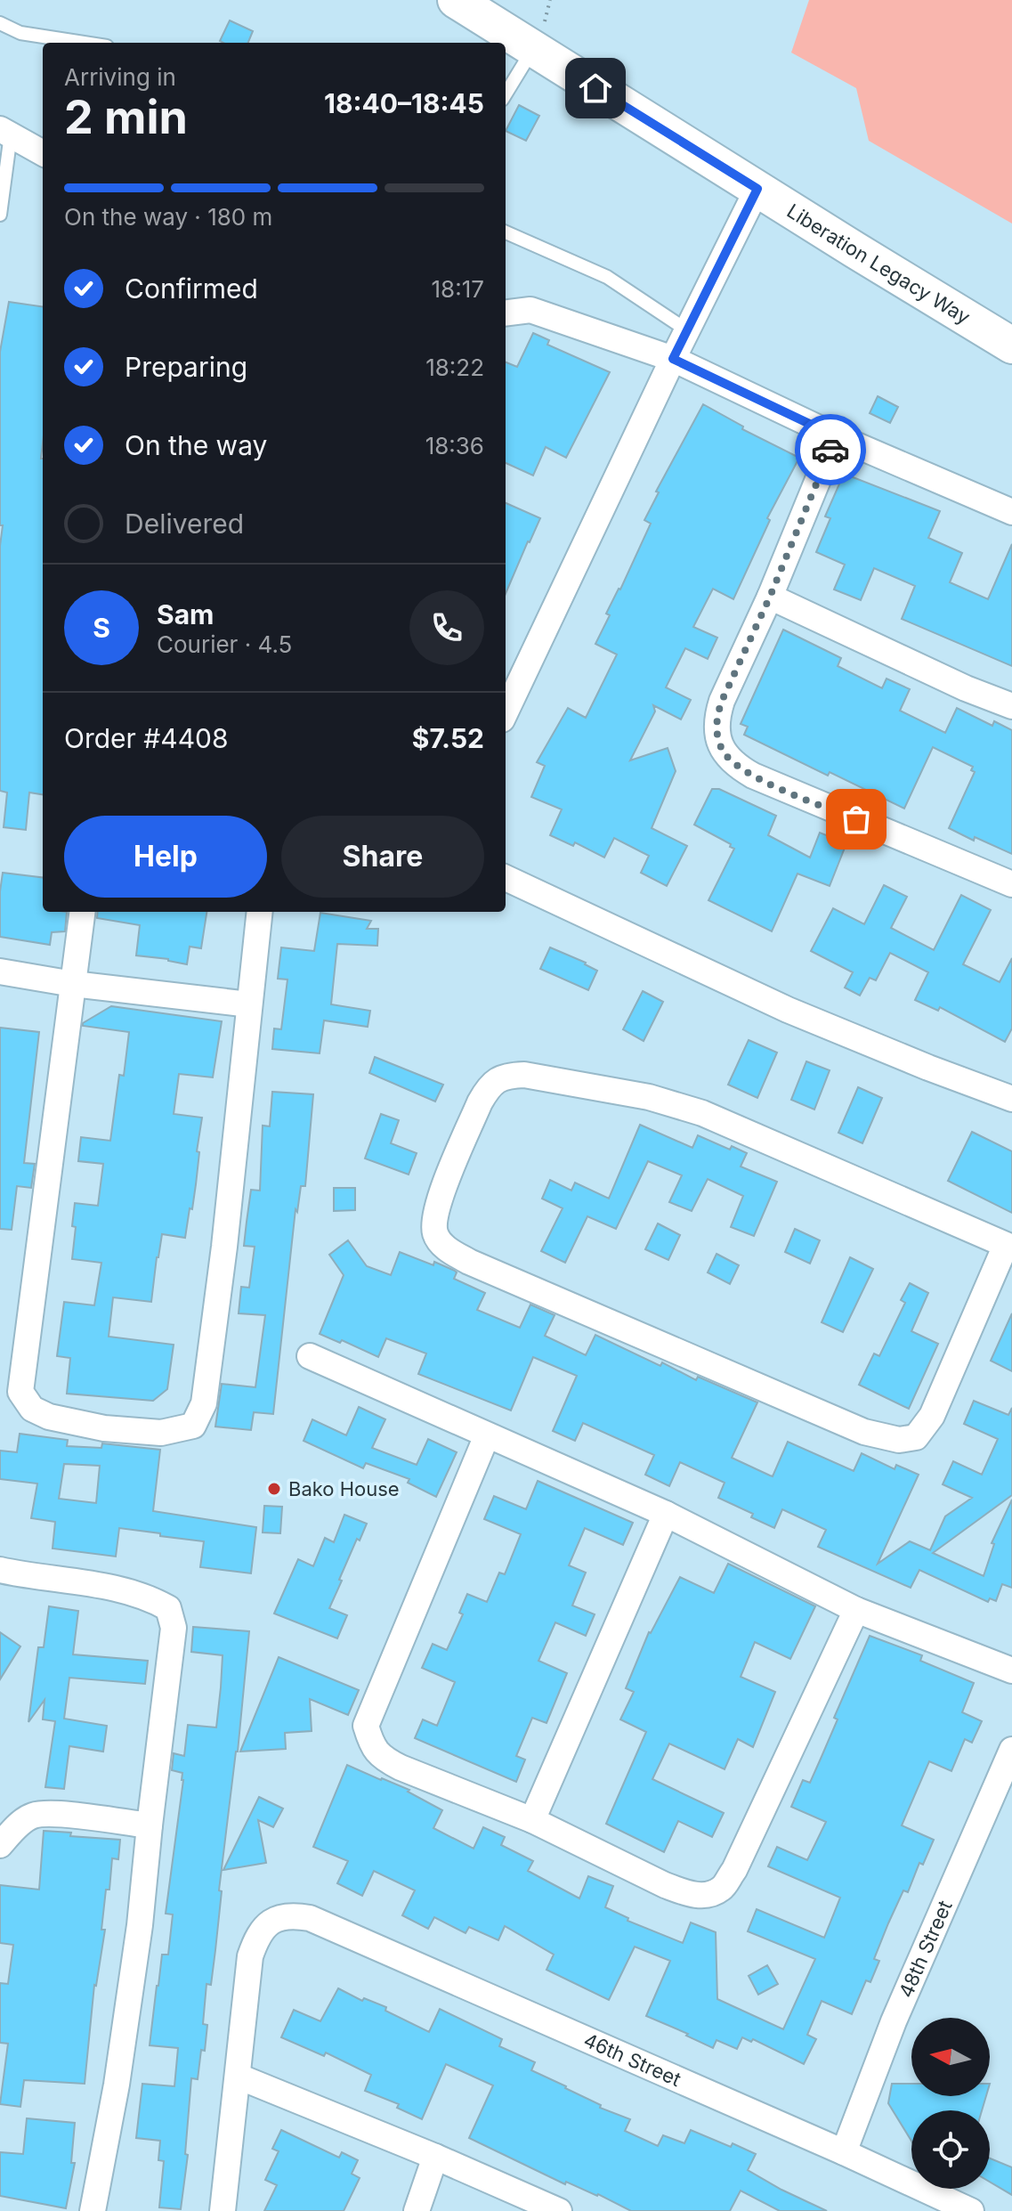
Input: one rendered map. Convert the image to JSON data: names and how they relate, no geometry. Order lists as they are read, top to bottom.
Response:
{
  "streets": {
    "main road": ["Liberation Legacy Way"],
    "street": ["48th Street", "46th Street"]
  },
  "crossings": [
    ["48th Street", "46th Street"]
  ],
  "places": ["Bako House"],
  "north": "left",
  "page": {
    "heading": ["2 min", "Arriving in", "18:40–18:45"],
    "panel": [
      "Sam",
      "Courier · 4.5",
      "Order #4408",
      "$7.52"
    ],
    "bar": "On the way · 180 m",
    "list": [
      ["Confirmed", "18:17"],
      ["Preparing", "18:22"],
      ["On the way", "18:36"],
      "Delivered"
    ],
    "round": "S",
    "buttons": ["Help", "Share"]
  }
}
